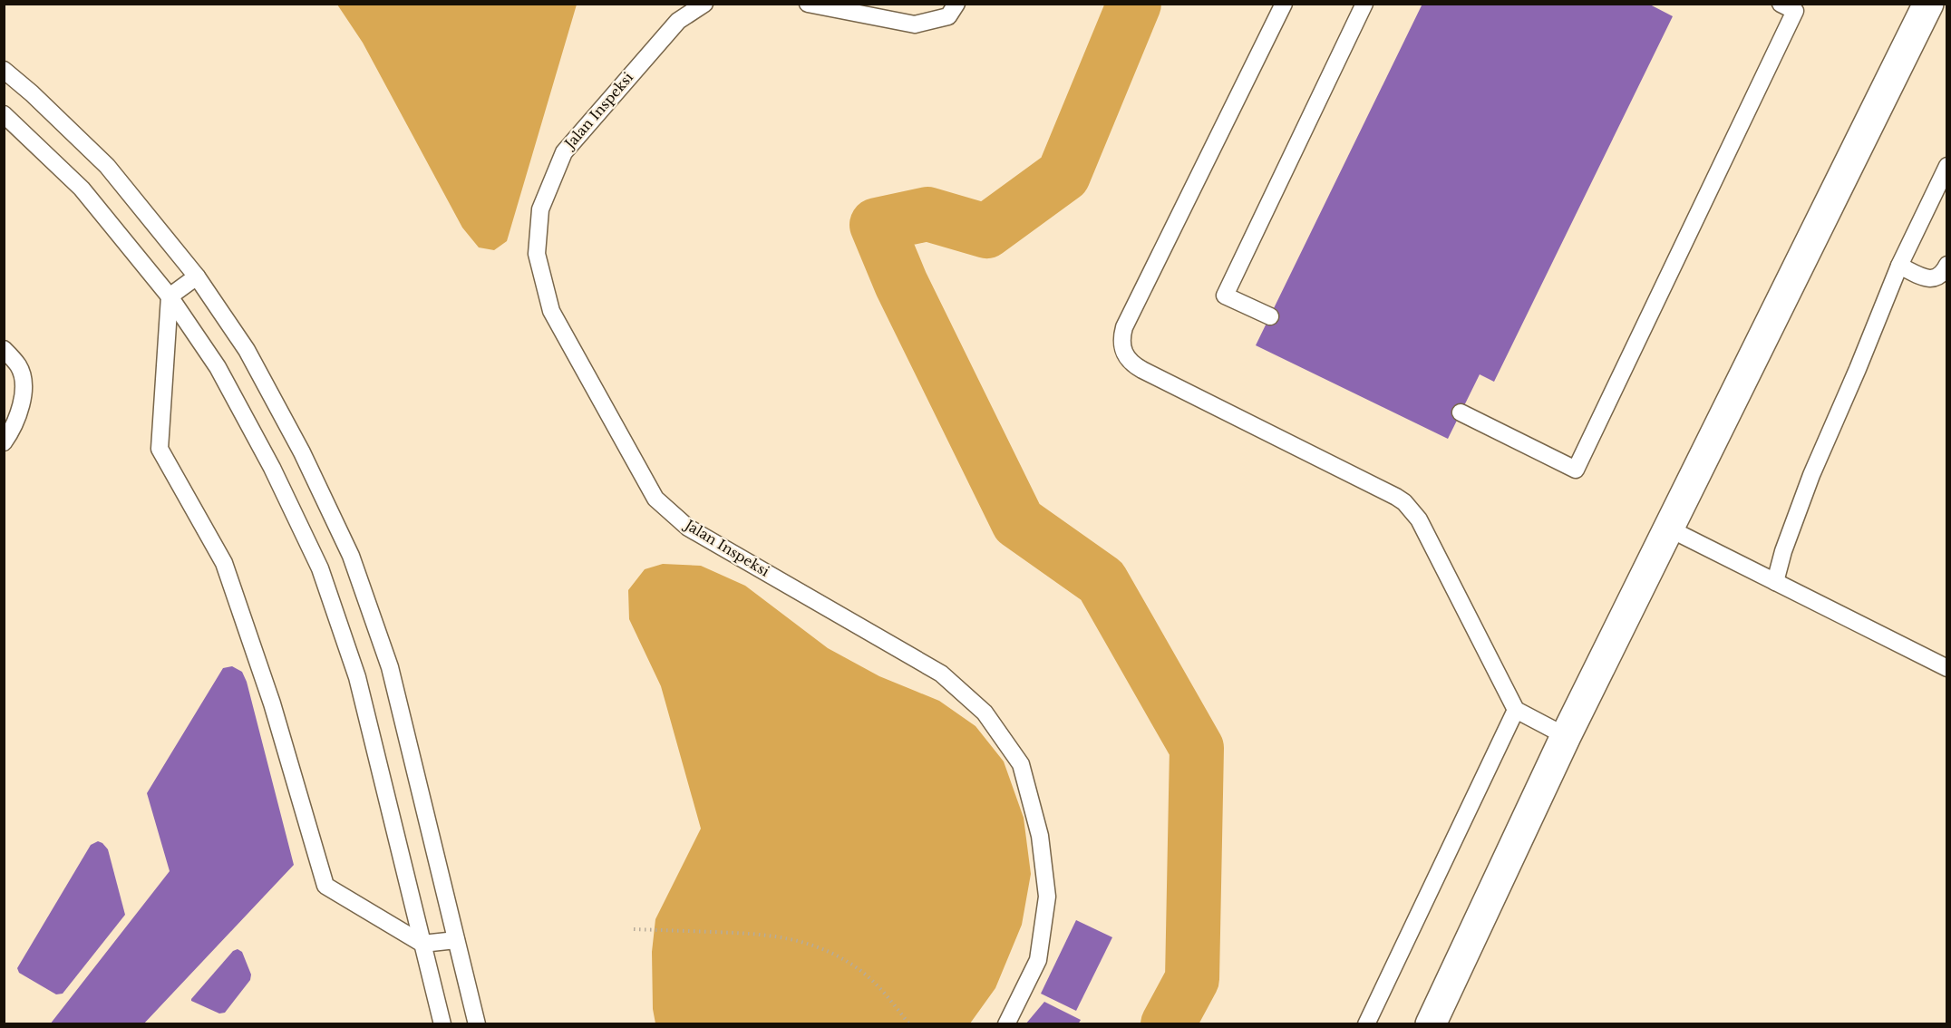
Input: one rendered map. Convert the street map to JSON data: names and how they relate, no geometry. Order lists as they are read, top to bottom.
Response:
{
  "streets": {
    "lane": ["Jalan Inspeksi"]
  }
}
